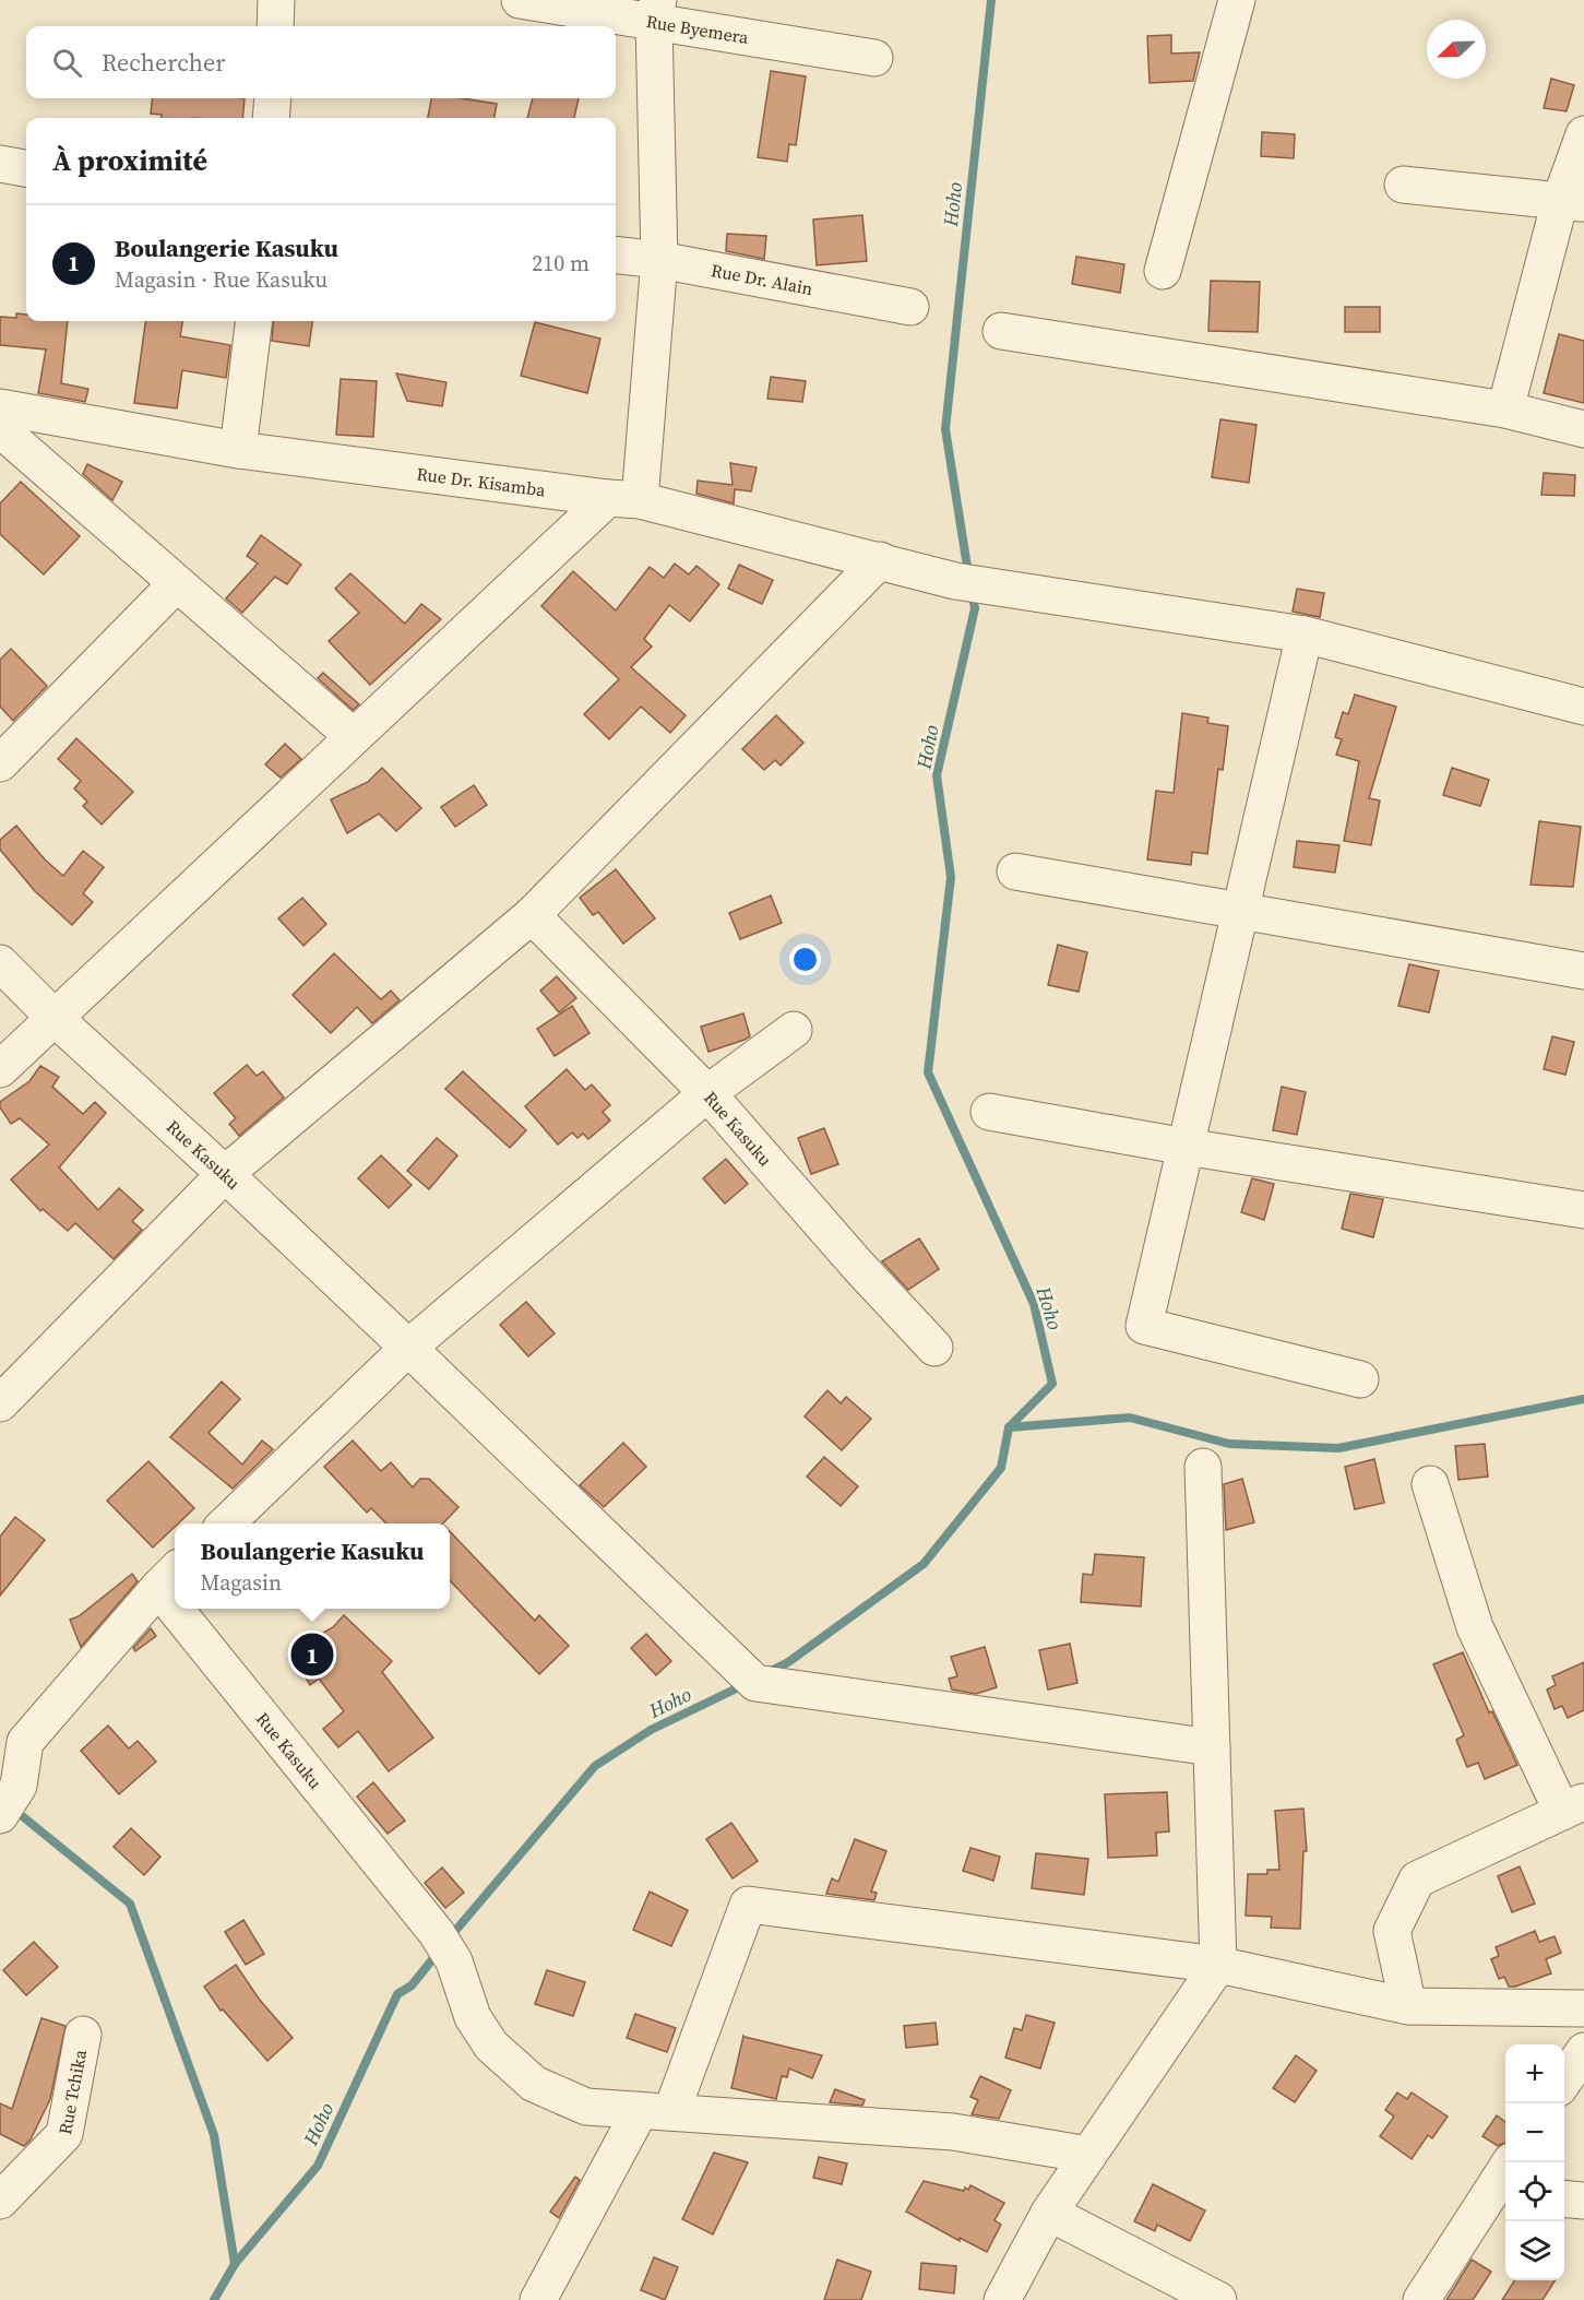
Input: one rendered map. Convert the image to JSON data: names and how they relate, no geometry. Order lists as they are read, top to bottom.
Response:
{
  "streets": {
    "street": [
      "Rue Byemera",
      "Rue Dr. Alain",
      "Rue Dr. Kisamba",
      "Rue Kasuku",
      "Rue Tchika"
    ]
  },
  "water": ["Hoho"],
  "north": "bottom left",
  "page": {
    "search": "Rechercher",
    "heading": "À proximité",
    "list": [
      {
        "mark": "1",
        "name": "Boulangerie Kasuku",
        "note": "Magasin · Rue Kasuku",
        "value": "210 m"
      }
    ],
    "popup": ["Boulangerie Kasuku", "Magasin"],
    "pins": "1",
    "map_buttons": ["+", "−"]
  }
}
